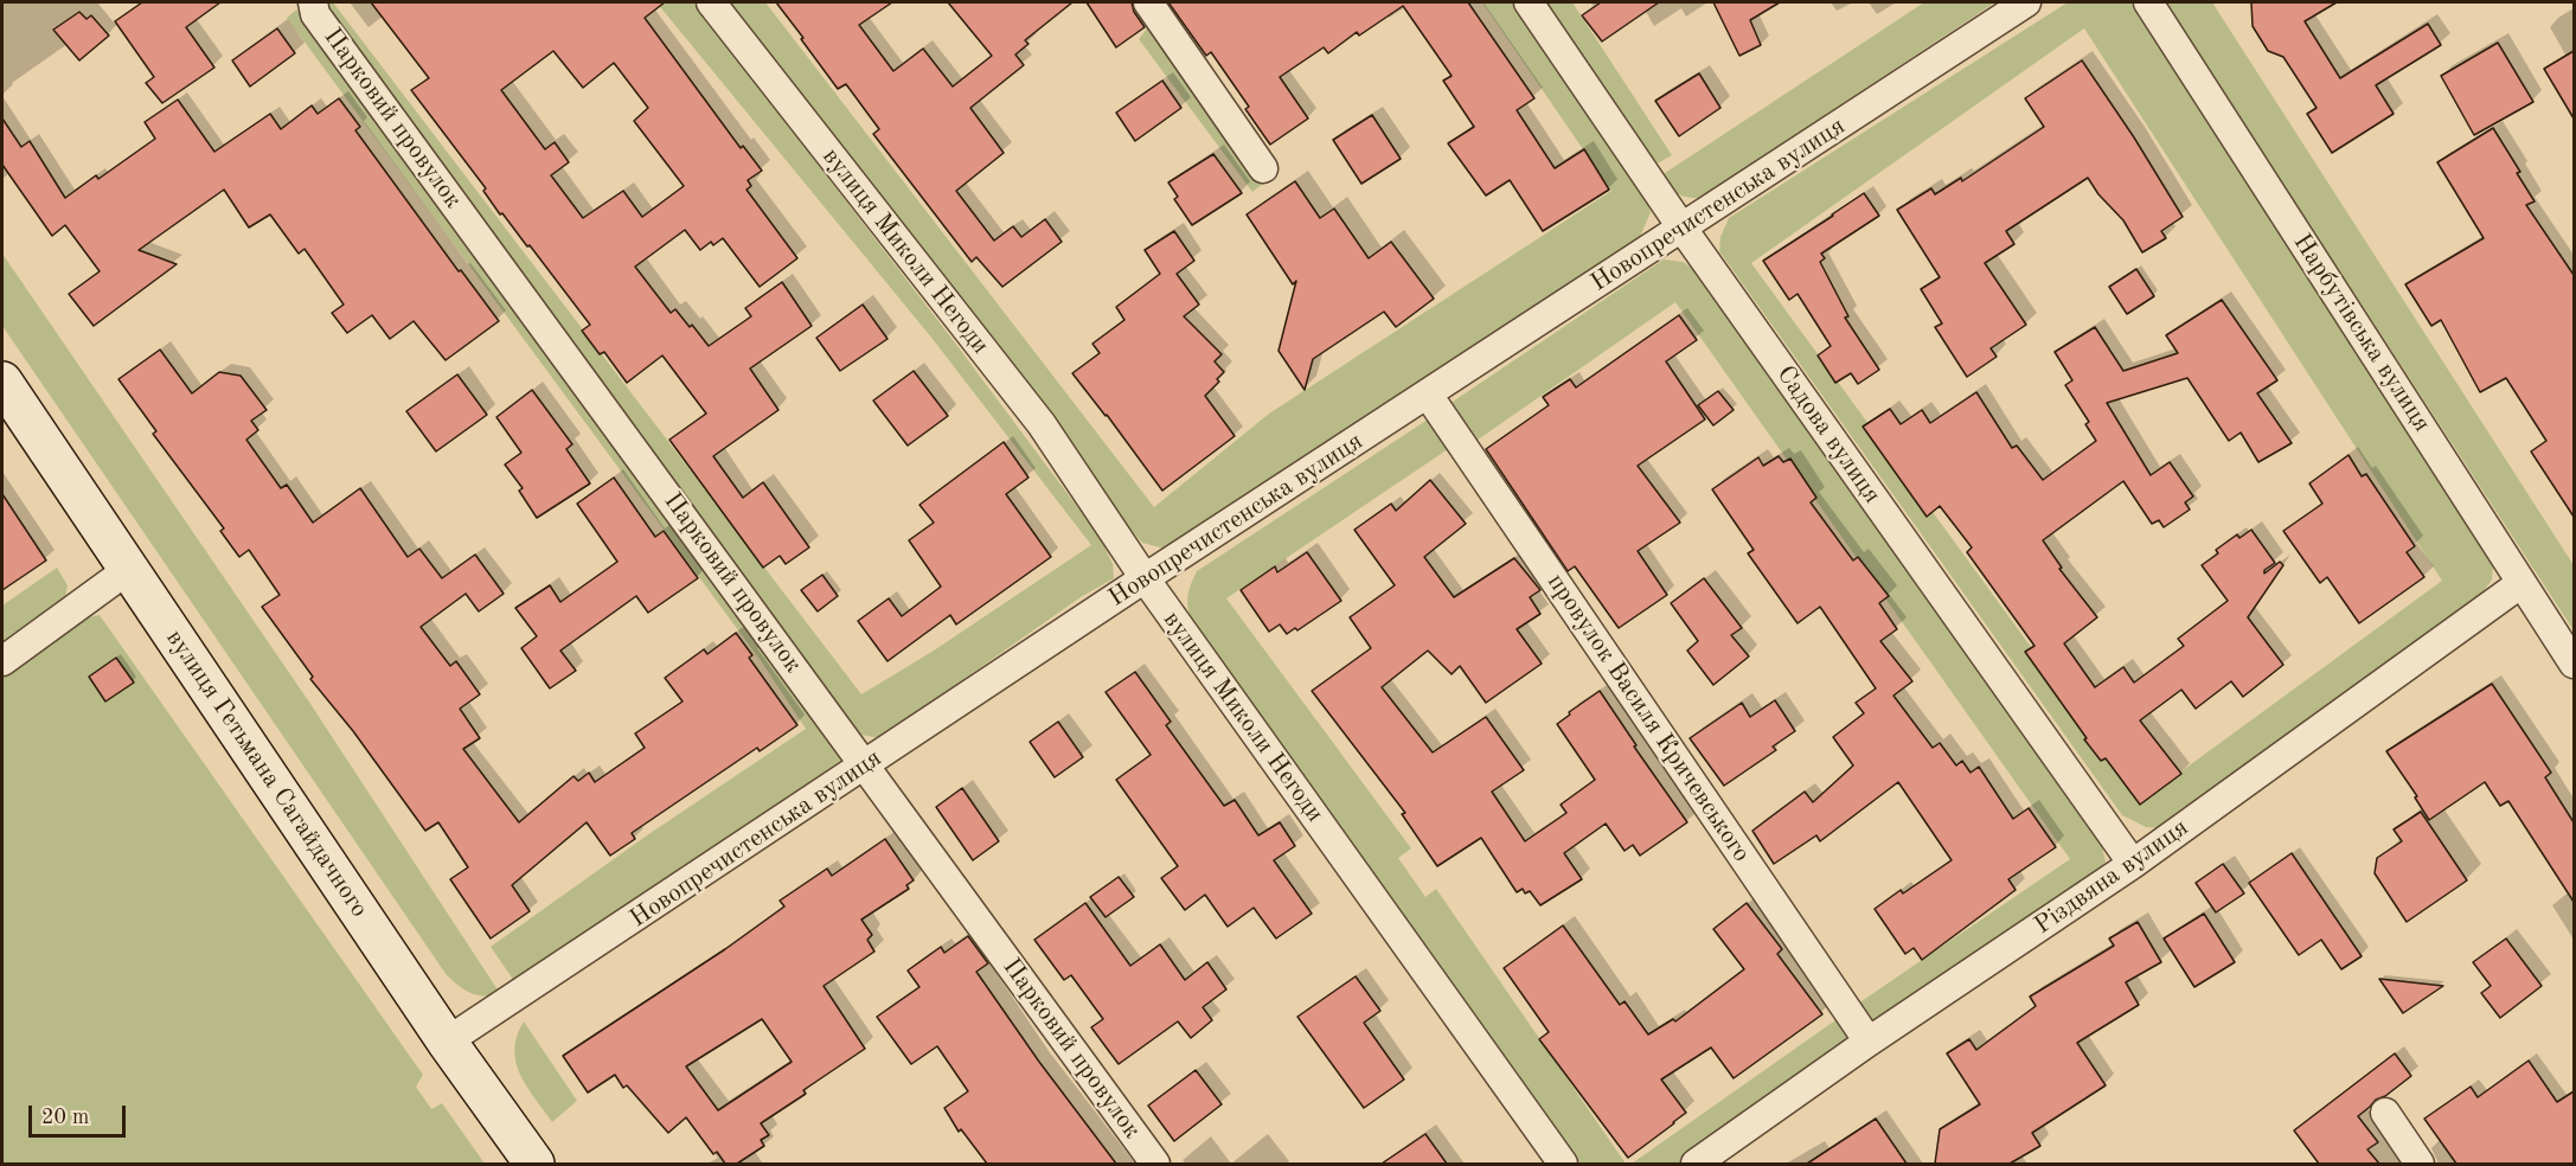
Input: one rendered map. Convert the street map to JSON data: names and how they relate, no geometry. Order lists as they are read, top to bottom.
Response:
{
  "streets": {
    "main road": ["вулиця Гетьмана Сагайдачного"],
    "street": [
      "Парковий провулок",
      "Новопречистенська вулиця",
      "вулиця Миколи Негоди",
      "Нарбутівська вулиця",
      "Садова вулиця",
      "провулок Василя Кричевського",
      "Різдвяна вулиця"
    ]
  },
  "crossings": [
    ["Парковий провулок", "Новопречистенська вулиця"],
    ["Новопречистенська вулиця", "вулиця Миколи Негоди"],
    ["Новопречистенська вулиця", "Садова вулиця"],
    ["Новопречистенська вулиця", "провулок Василя Кричевського"],
    ["Новопречистенська вулиця", "вулиця Гетьмана Сагайдачного"],
    ["Нарбутівська вулиця", "Різдвяна вулиця"],
    ["Садова вулиця", "Різдвяна вулиця"],
    ["провулок Василя Кричевського", "Різдвяна вулиця"]
  ],
  "scale_bar": "20 m"
}
